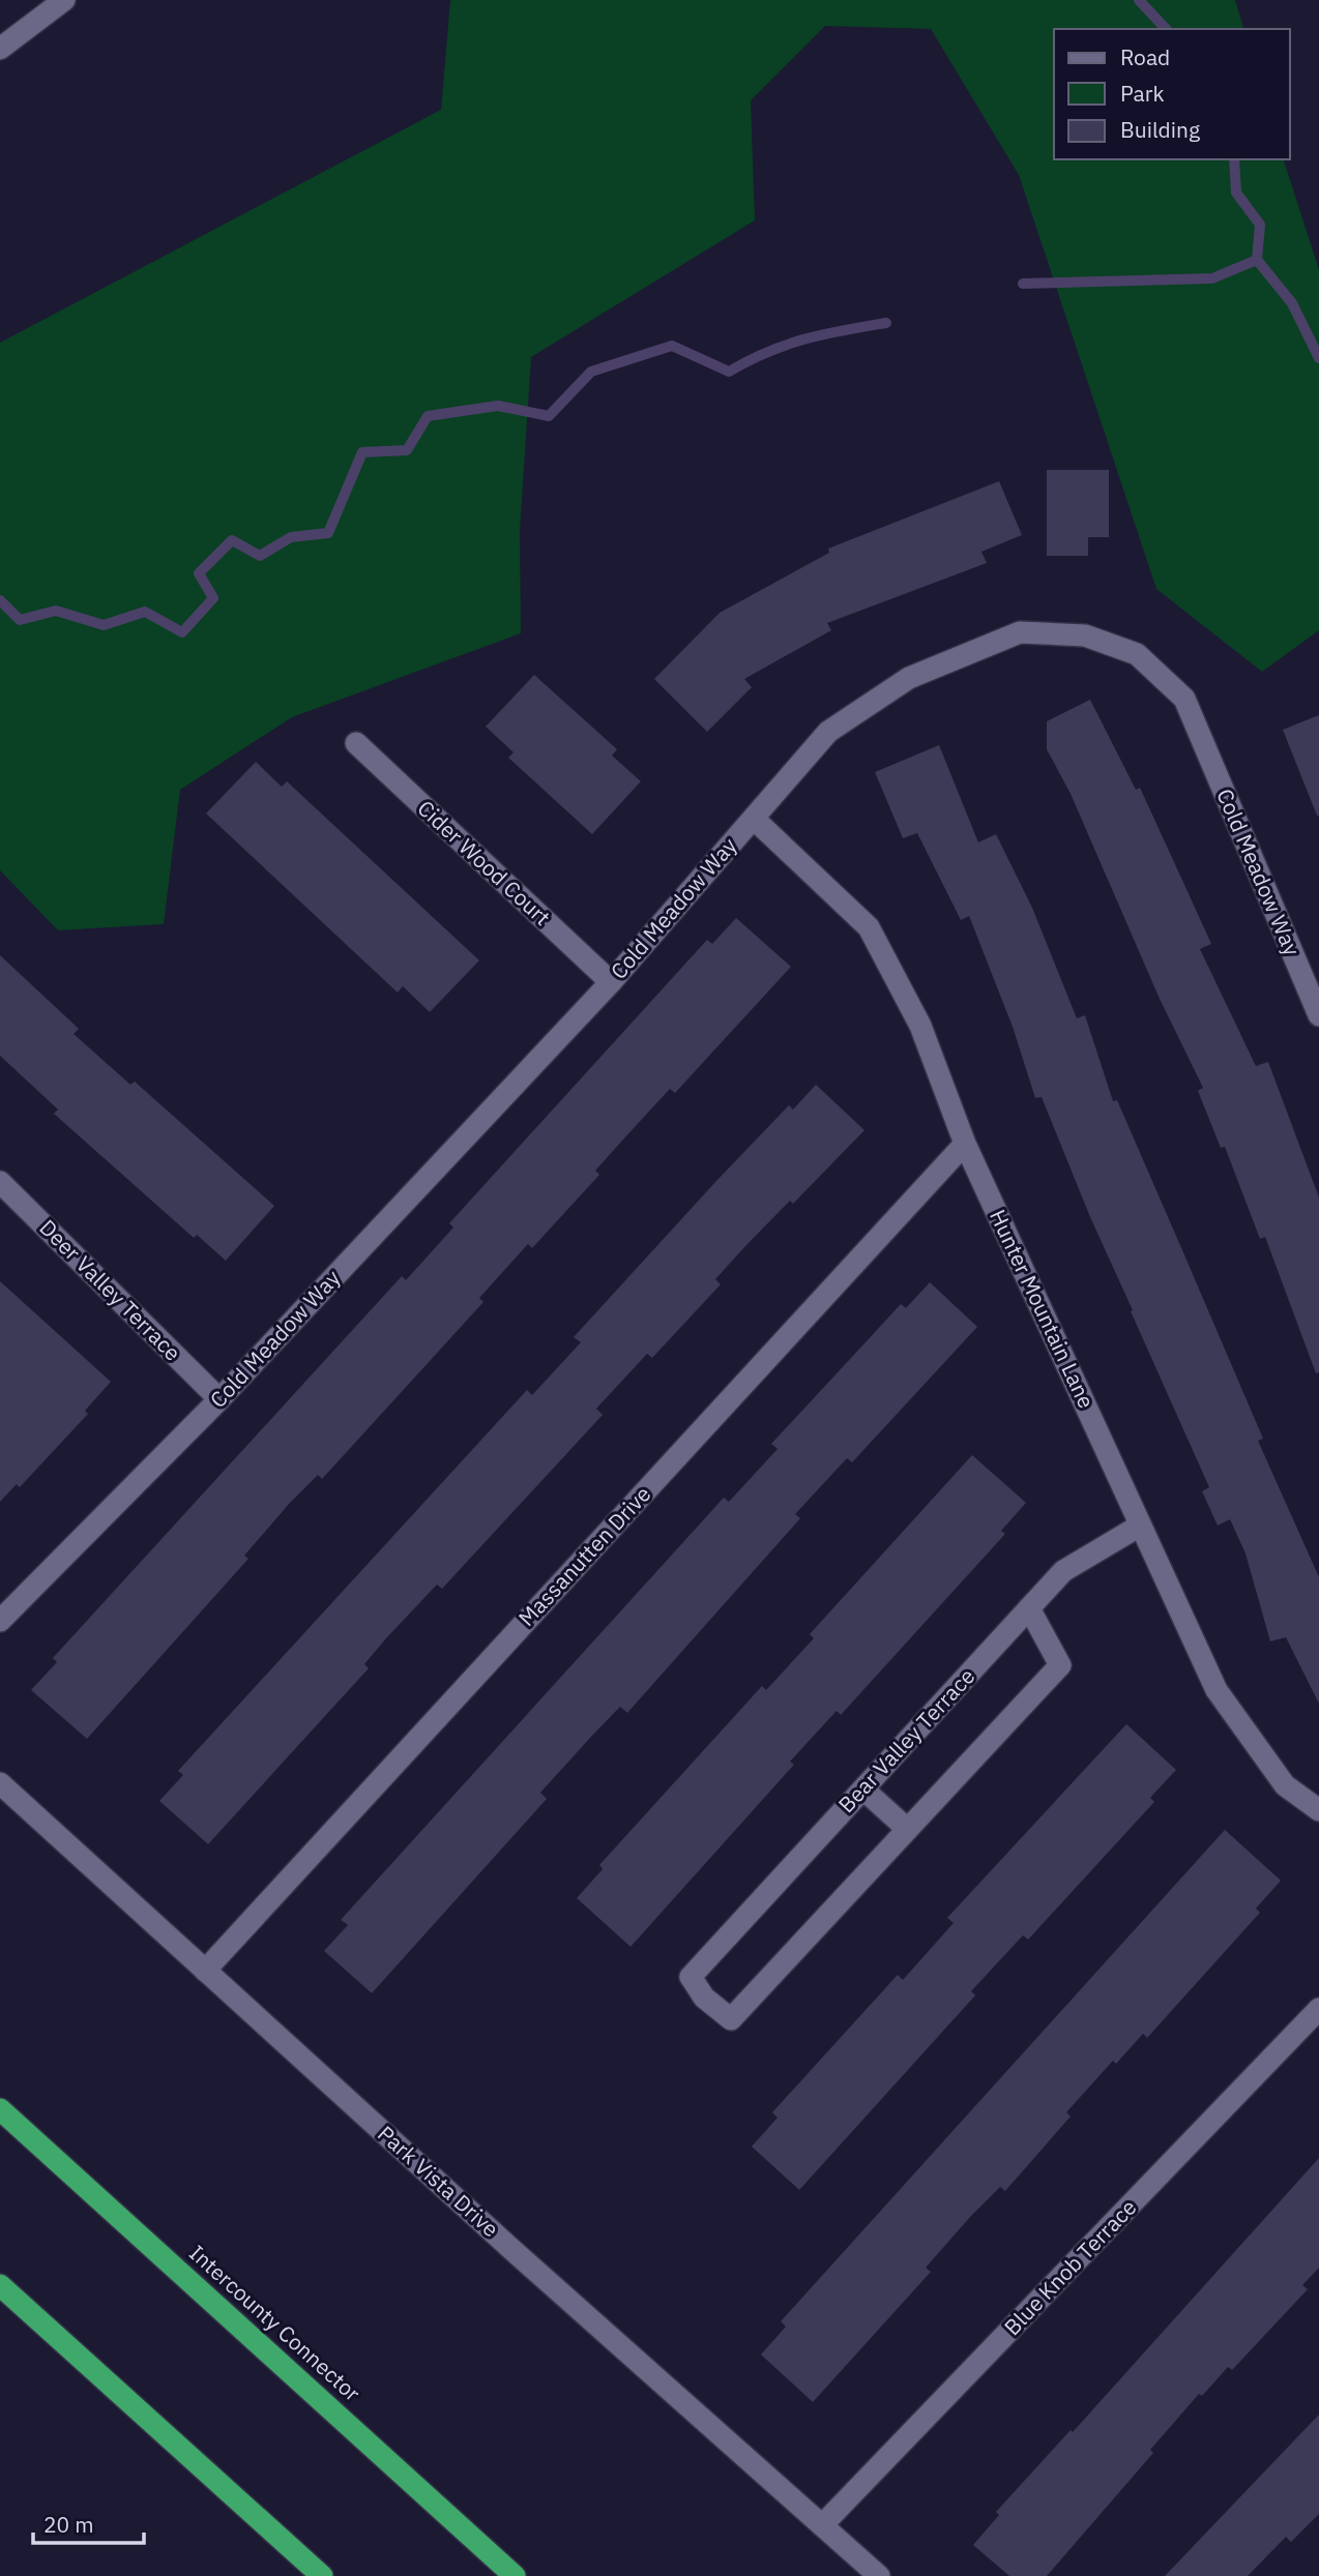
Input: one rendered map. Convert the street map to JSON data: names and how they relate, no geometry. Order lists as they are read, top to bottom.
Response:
{
  "streets": {
    "highway": ["Intercounty Connector"],
    "street": [
      "Cider Wood Court",
      "Cold Meadow Way",
      "Deer Valley Terrace",
      "Hunter Mountain Lane",
      "Massanutten Drive",
      "Bear Valley Terrace",
      "Park Vista Drive",
      "Blue Knob Terrace"
    ]
  },
  "crossings": [
    ["Cider Wood Court", "Cold Meadow Way"],
    ["Cold Meadow Way", "Deer Valley Terrace"],
    ["Cold Meadow Way", "Hunter Mountain Lane"],
    ["Hunter Mountain Lane", "Massanutten Drive"],
    ["Hunter Mountain Lane", "Bear Valley Terrace"],
    ["Massanutten Drive", "Park Vista Drive"],
    ["Park Vista Drive", "Blue Knob Terrace"]
  ],
  "legend": ["Road", "Park", "Building"],
  "scale_bar": "20 m"
}
